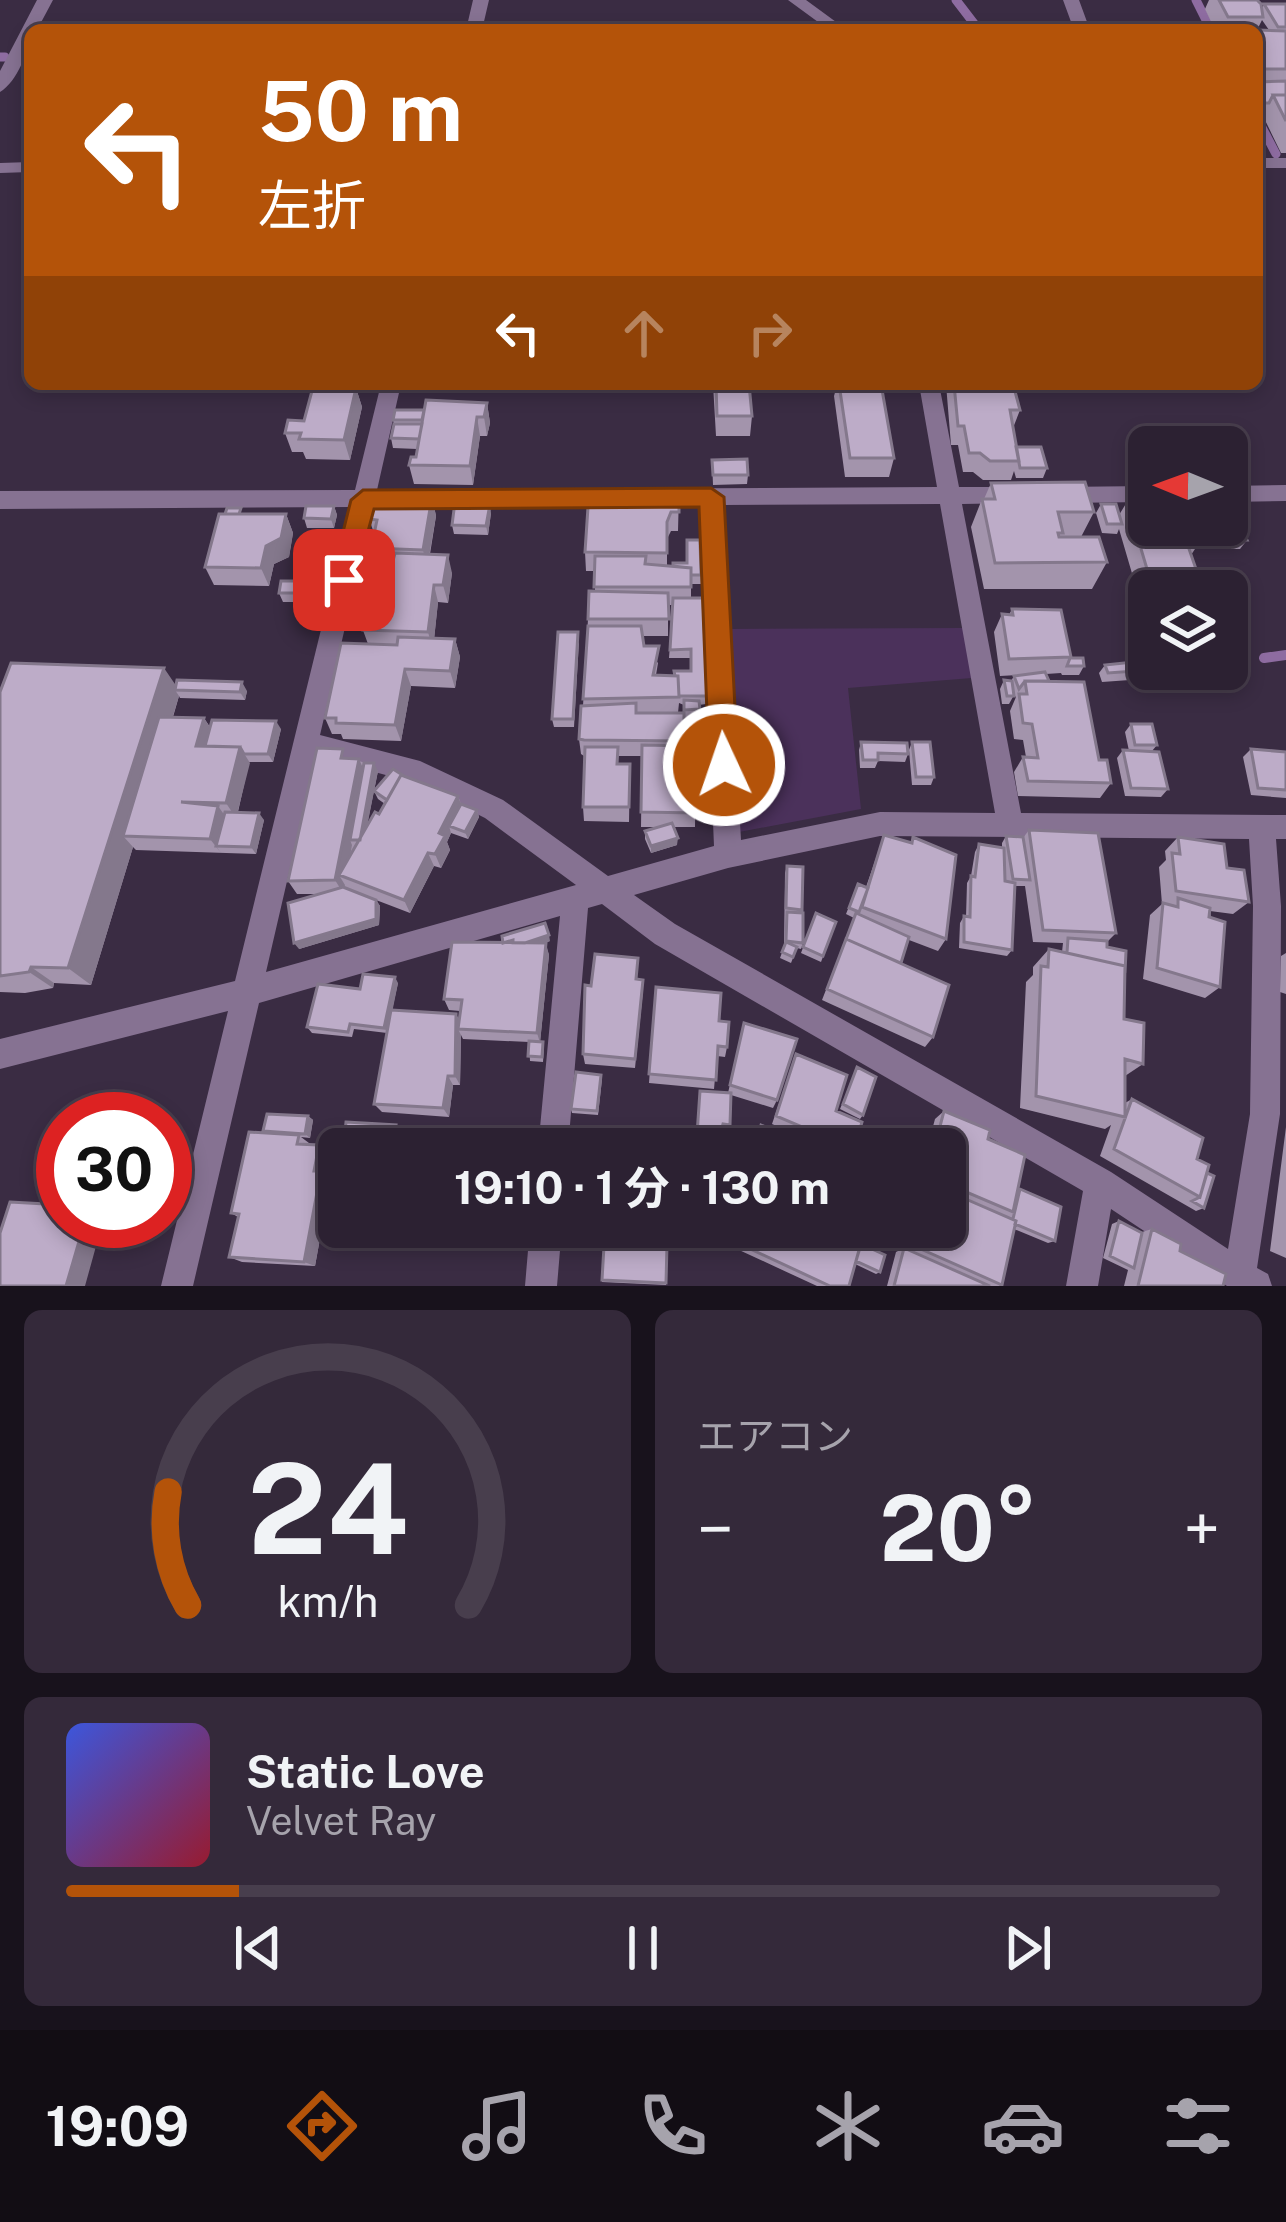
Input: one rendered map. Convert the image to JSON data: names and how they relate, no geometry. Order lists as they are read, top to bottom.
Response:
{
  "north": "left",
  "page": {
    "turn": ["50 m", "左折"],
    "limit": "30",
    "trip": "19:10 · 1 分 · 130 m",
    "tile": "エアコン",
    "heat": ["−", "20°", "+"],
    "song": ["Static Love", "Velvet Ray"],
    "tabs": "19:09",
    "gauge": ["24", "km/h"]
  }
}
